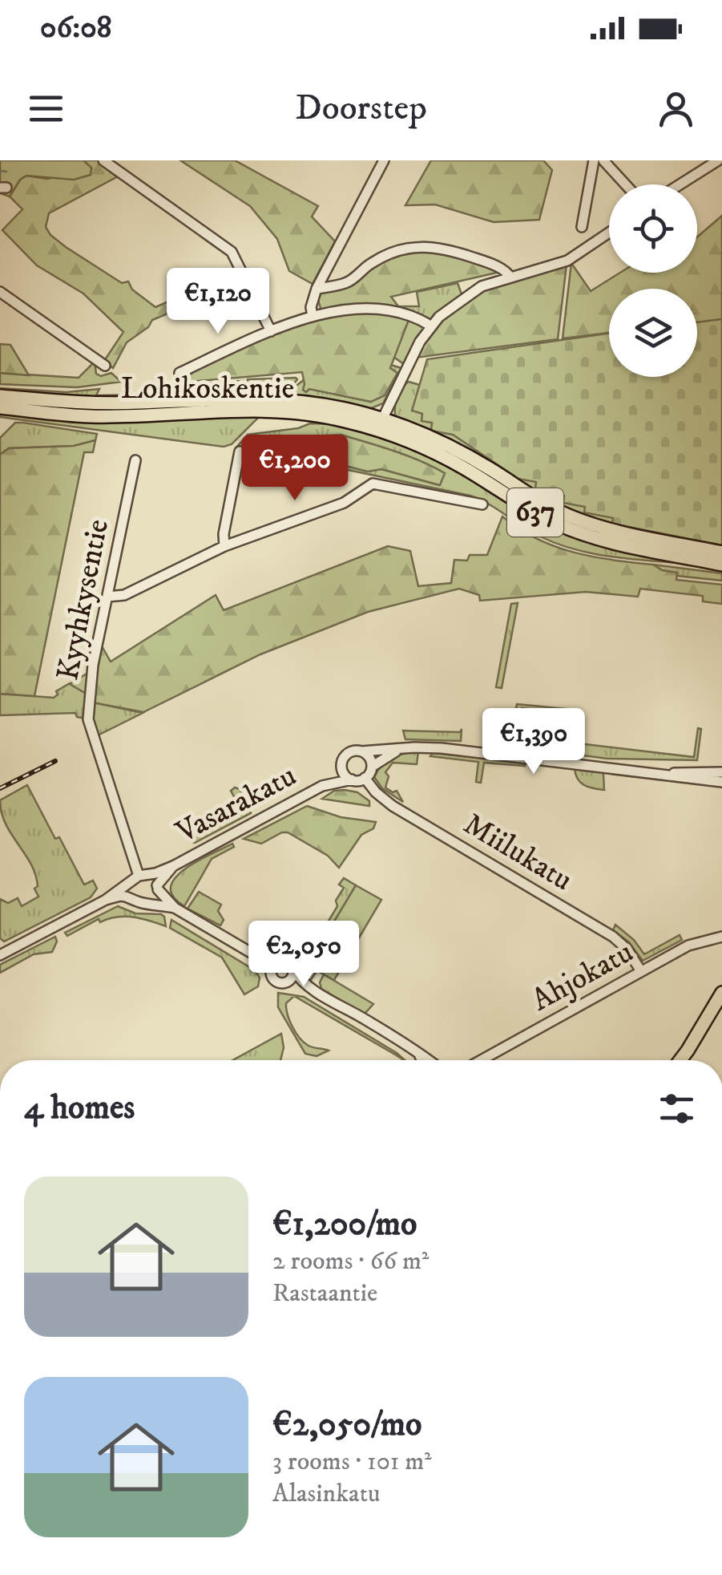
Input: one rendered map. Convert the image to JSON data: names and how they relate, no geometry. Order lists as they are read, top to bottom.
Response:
{
  "streets": {
    "main road": ["Lohikoskentie", "637"],
    "street": [
      "Kyyhkysentie",
      "Vasarakatu",
      "Miilukatu",
      "Ahjokatu"
    ]
  },
  "crossings": [
    ["Kyyhkysentie", "Vasarakatu"],
    ["Vasarakatu", "Miilukatu"],
    ["Miilukatu", "Ahjokatu"]
  ],
  "page": {
    "status": "06:08",
    "header": "Doorstep",
    "price": [
      "€1,120",
      "€1,200",
      "€1,390",
      "€2,050"
    ],
    "heading": "4 homes",
    "list": [
      {
        "name": "€1,200/mo",
        "note": "2 rooms · 66 m² · Rastaantie"
      },
      {
        "name": "€2,050/mo",
        "note": "3 rooms · 101 m² · Alasinkatu"
      }
    ]
  }
}
